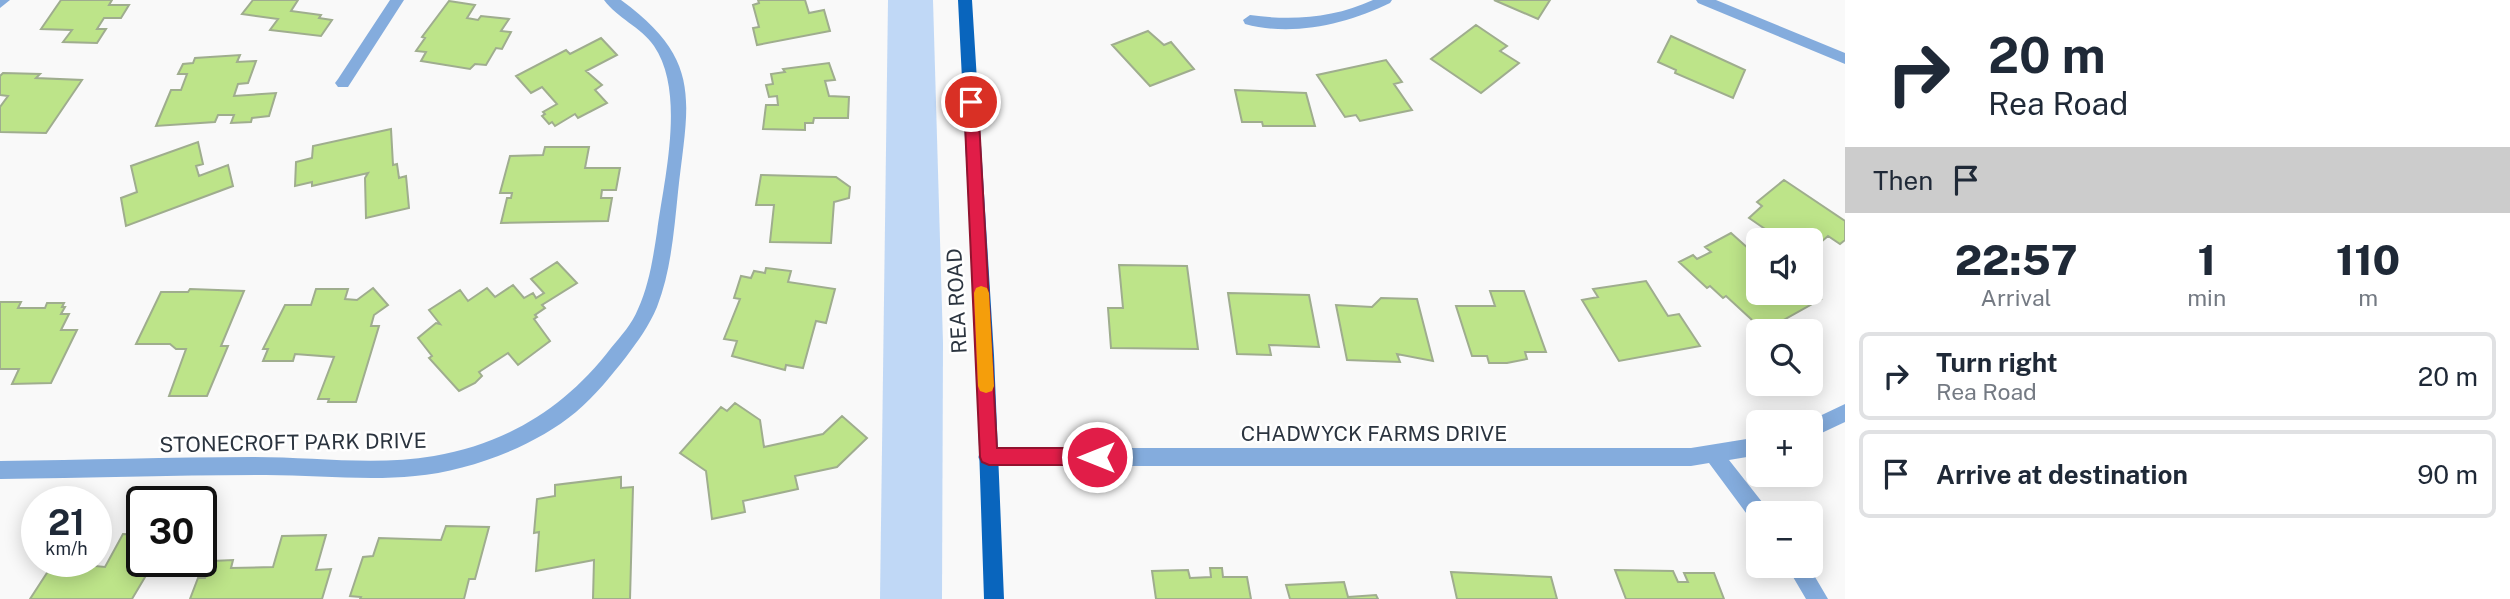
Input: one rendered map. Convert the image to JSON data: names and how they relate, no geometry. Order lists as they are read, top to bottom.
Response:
{
  "streets": {
    "main road": ["REA ROAD"],
    "street": ["CHADWYCK FARMS DRIVE", "STONECROFT PARK DRIVE"]
  },
  "crossings": [
    ["REA ROAD", "CHADWYCK FARMS DRIVE"]
  ],
  "page": {
    "turn": ["20 m", "Rea Road"],
    "then": "Then",
    "eta": [
      "22:57",
      "Arrival",
      "1",
      "min",
      "110",
      "m"
    ],
    "map_buttons": ["+", "−"],
    "list": [
      {
        "name": "Turn right",
        "note": "Rea Road",
        "value": "20 m"
      },
      {
        "name": "Arrive at destination",
        "value": "90 m"
      }
    ],
    "speed": "21 km/h",
    "limit": "30"
  }
}
